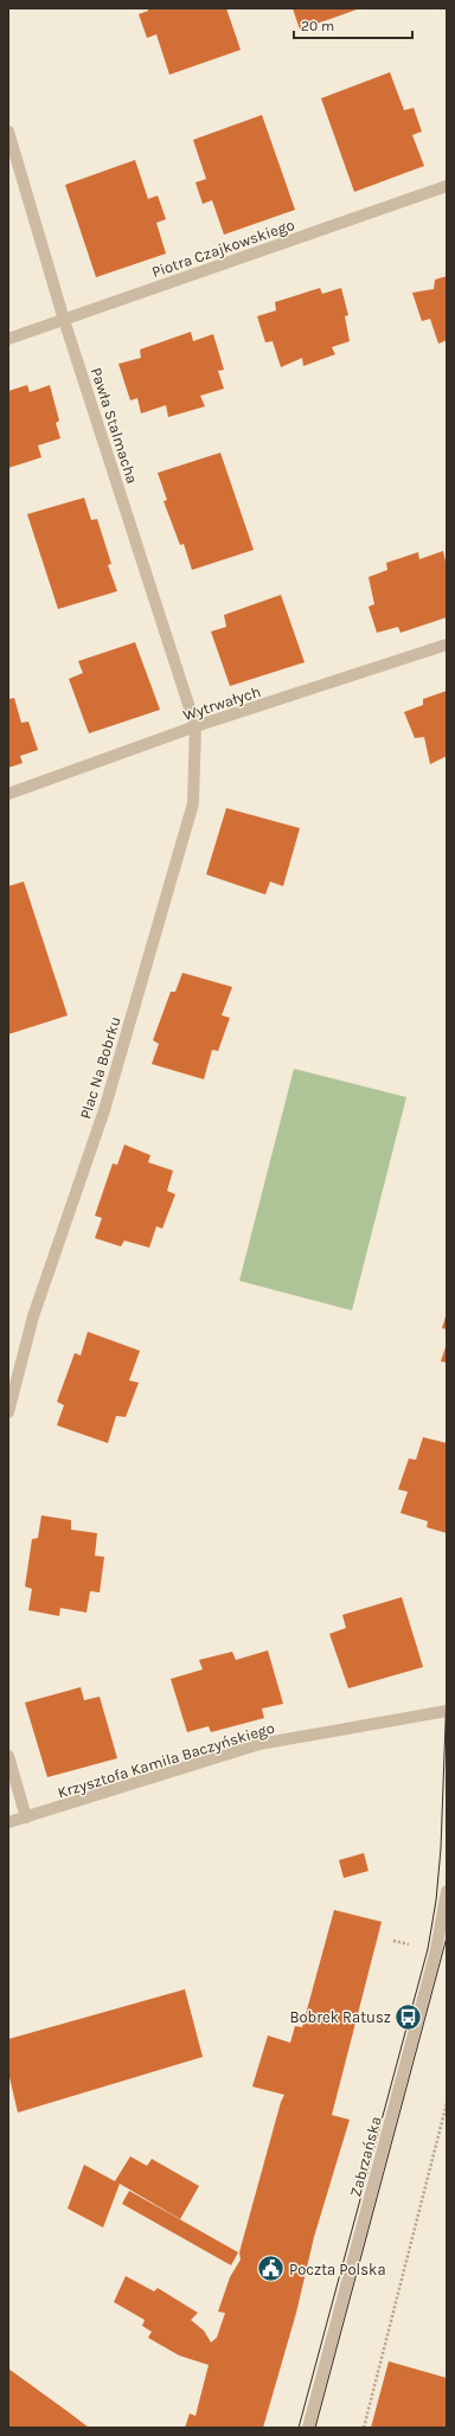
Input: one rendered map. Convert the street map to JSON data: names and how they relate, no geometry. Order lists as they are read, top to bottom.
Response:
{
  "streets": {
    "street": [
      "Piotra Czajkowskiego",
      "Pawła Stalmacha",
      "Wytrwałych",
      "Plac Na Bobrku",
      "Krzysztofa Kamila Baczyńskiego",
      "Zabrzańska"
    ]
  },
  "crossings": [
    ["Piotra Czajkowskiego", "Pawła Stalmacha"],
    ["Pawła Stalmacha", "Wytrwałych"],
    ["Pawła Stalmacha", "Plac Na Bobrku"],
    ["Wytrwałych", "Plac Na Bobrku"]
  ],
  "places": {
    "bus stop": ["Bobrek Ratusz"],
    "public building": ["Poczta Polska"]
  },
  "scale_bar": "20 m"
}
